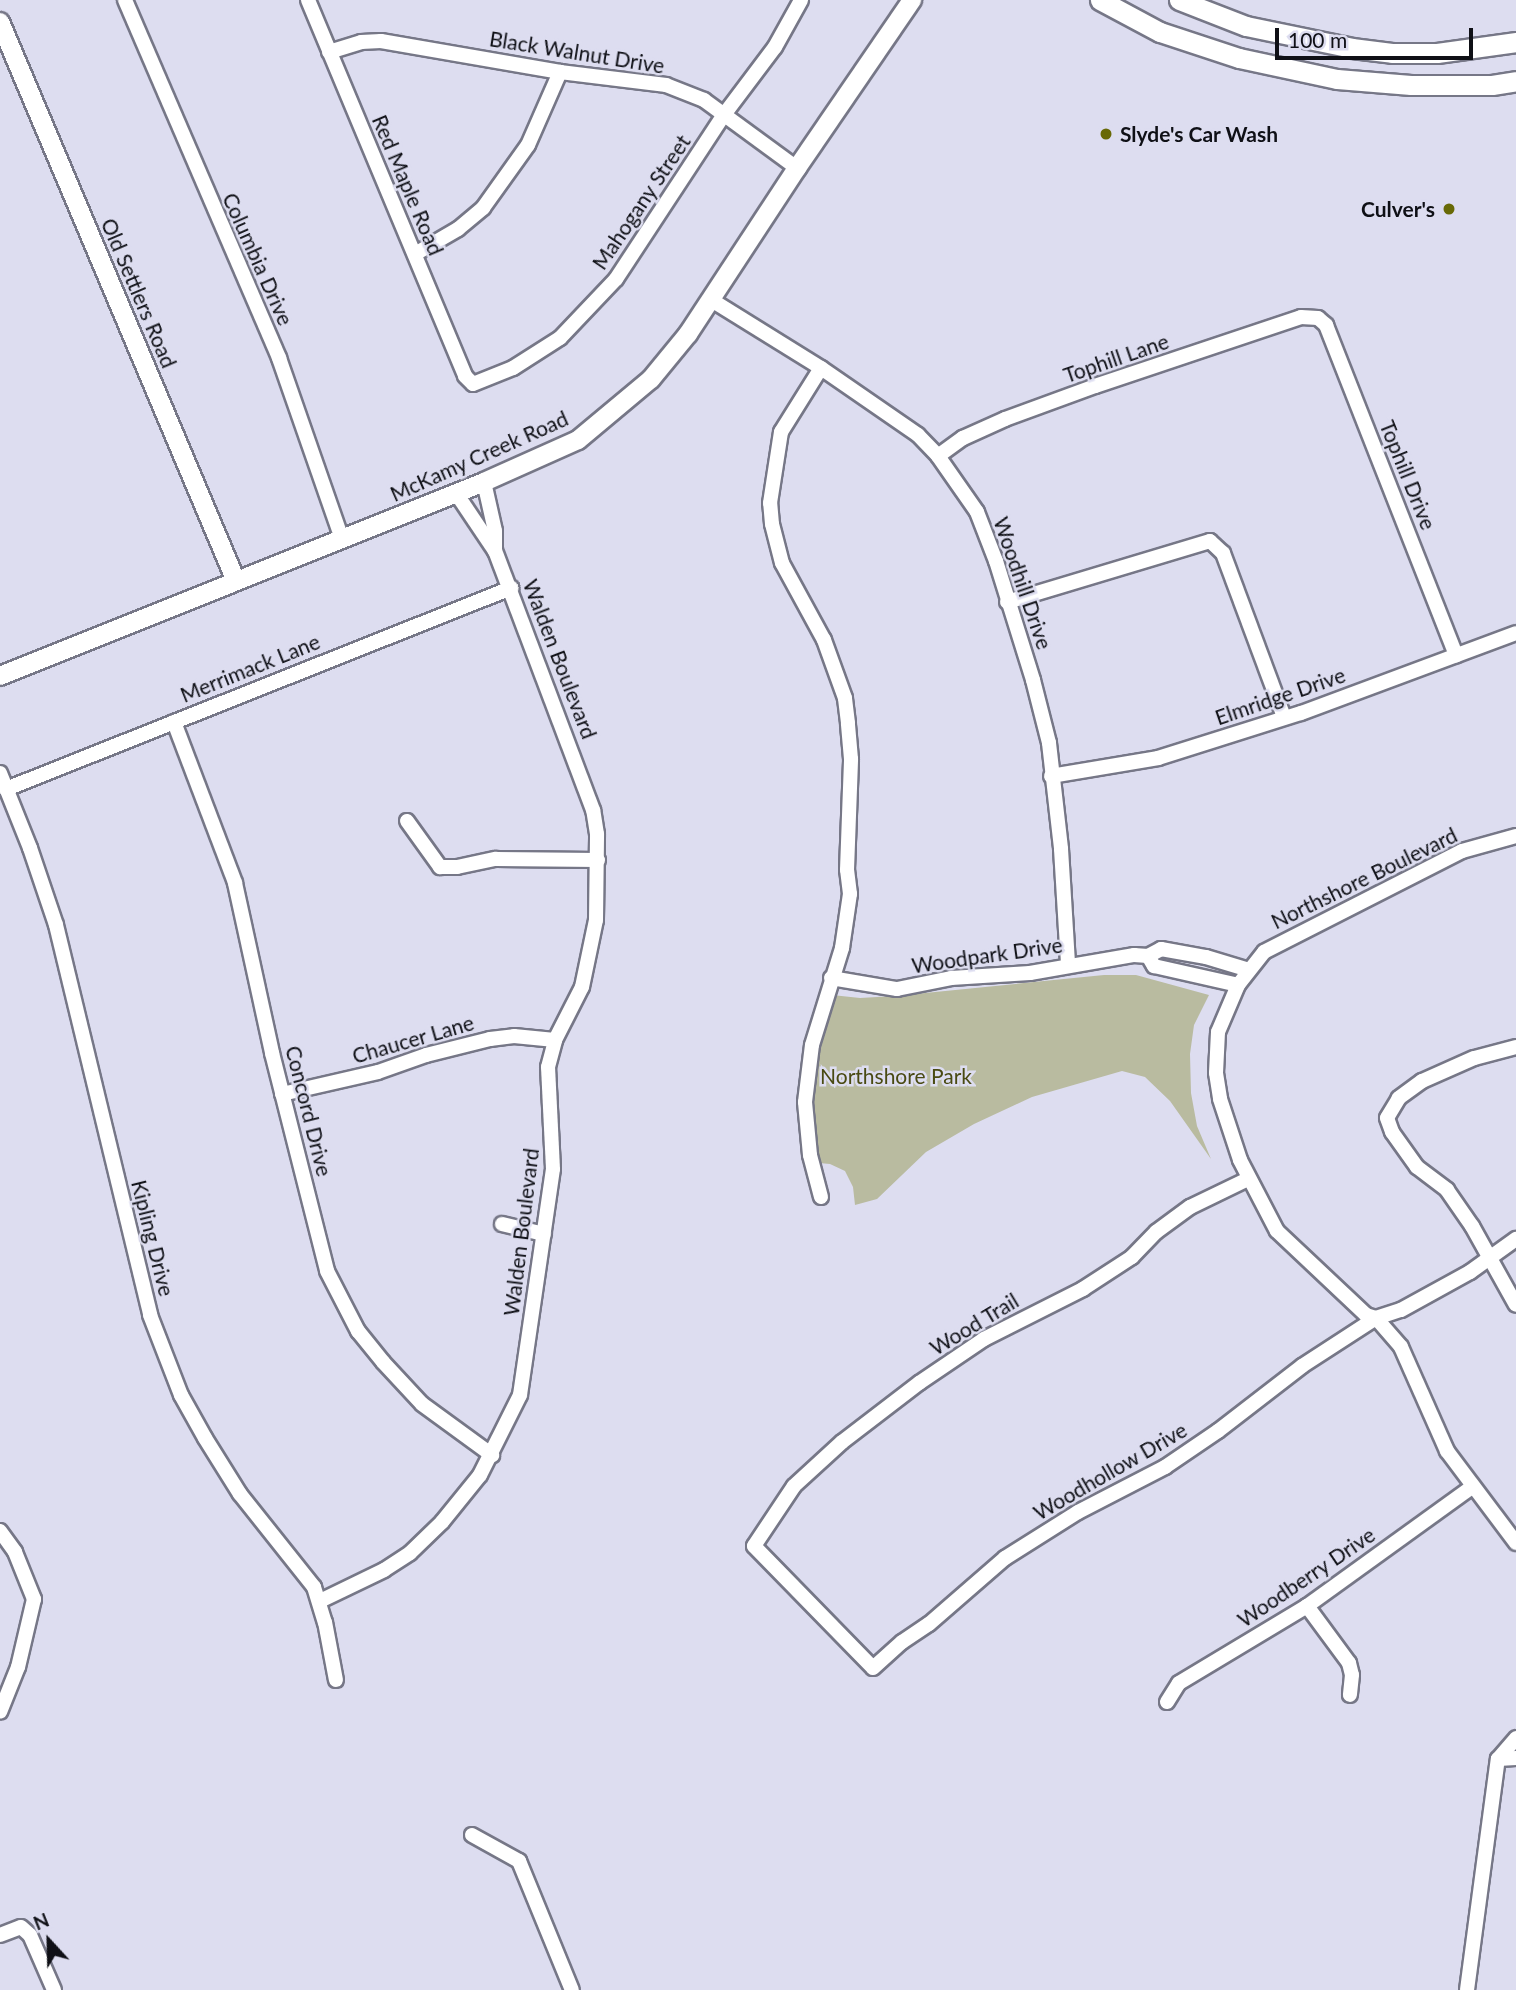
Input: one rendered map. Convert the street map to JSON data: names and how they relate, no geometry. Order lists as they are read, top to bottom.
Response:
{
  "streets": {
    "street": [
      "Black Walnut Drive",
      "Red Maple Road",
      "Mahogany Street",
      "Columbia Drive",
      "Old Settlers Road",
      "Tophill Lane",
      "McKamy Creek Road",
      "Tophill Drive",
      "Woodhill Drive",
      "Walden Boulevard",
      "Merrimack Lane",
      "Elmridge Drive",
      "Northshore Boulevard",
      "Woodpark Drive",
      "Chaucer Lane",
      "Concord Drive",
      "Kipling Drive",
      "Wood Trail",
      "Woodhollow Drive",
      "Woodberry Drive"
    ]
  },
  "crossings": [
    ["Black Walnut Drive", "Red Maple Road"],
    ["Black Walnut Drive", "Mahogany Street"],
    ["Black Walnut Drive", "McKamy Creek Road"],
    ["Red Maple Road", "Mahogany Street"],
    ["Columbia Drive", "McKamy Creek Road"],
    ["Old Settlers Road", "McKamy Creek Road"],
    ["Tophill Lane", "Tophill Drive"],
    ["Tophill Lane", "Woodhill Drive"],
    ["McKamy Creek Road", "Woodhill Drive"],
    ["McKamy Creek Road", "Walden Boulevard"],
    ["Tophill Drive", "Elmridge Drive"],
    ["Woodhill Drive", "Elmridge Drive"],
    ["Woodhill Drive", "Woodpark Drive"],
    ["Walden Boulevard", "Merrimack Lane"],
    ["Walden Boulevard", "Chaucer Lane"],
    ["Walden Boulevard", "Concord Drive"],
    ["Walden Boulevard", "Kipling Drive"],
    ["Merrimack Lane", "Concord Drive"],
    ["Merrimack Lane", "Kipling Drive"],
    ["Northshore Boulevard", "Woodpark Drive"],
    ["Northshore Boulevard", "Wood Trail"],
    ["Northshore Boulevard", "Woodhollow Drive"],
    ["Northshore Boulevard", "Woodberry Drive"],
    ["Chaucer Lane", "Concord Drive"],
    ["Wood Trail", "Woodhollow Drive"]
  ],
  "parks": ["Northshore Park"],
  "places": ["Slyde's Car Wash", "Culver's"],
  "scale_bar": "100 m",
  "north": "top"
}
